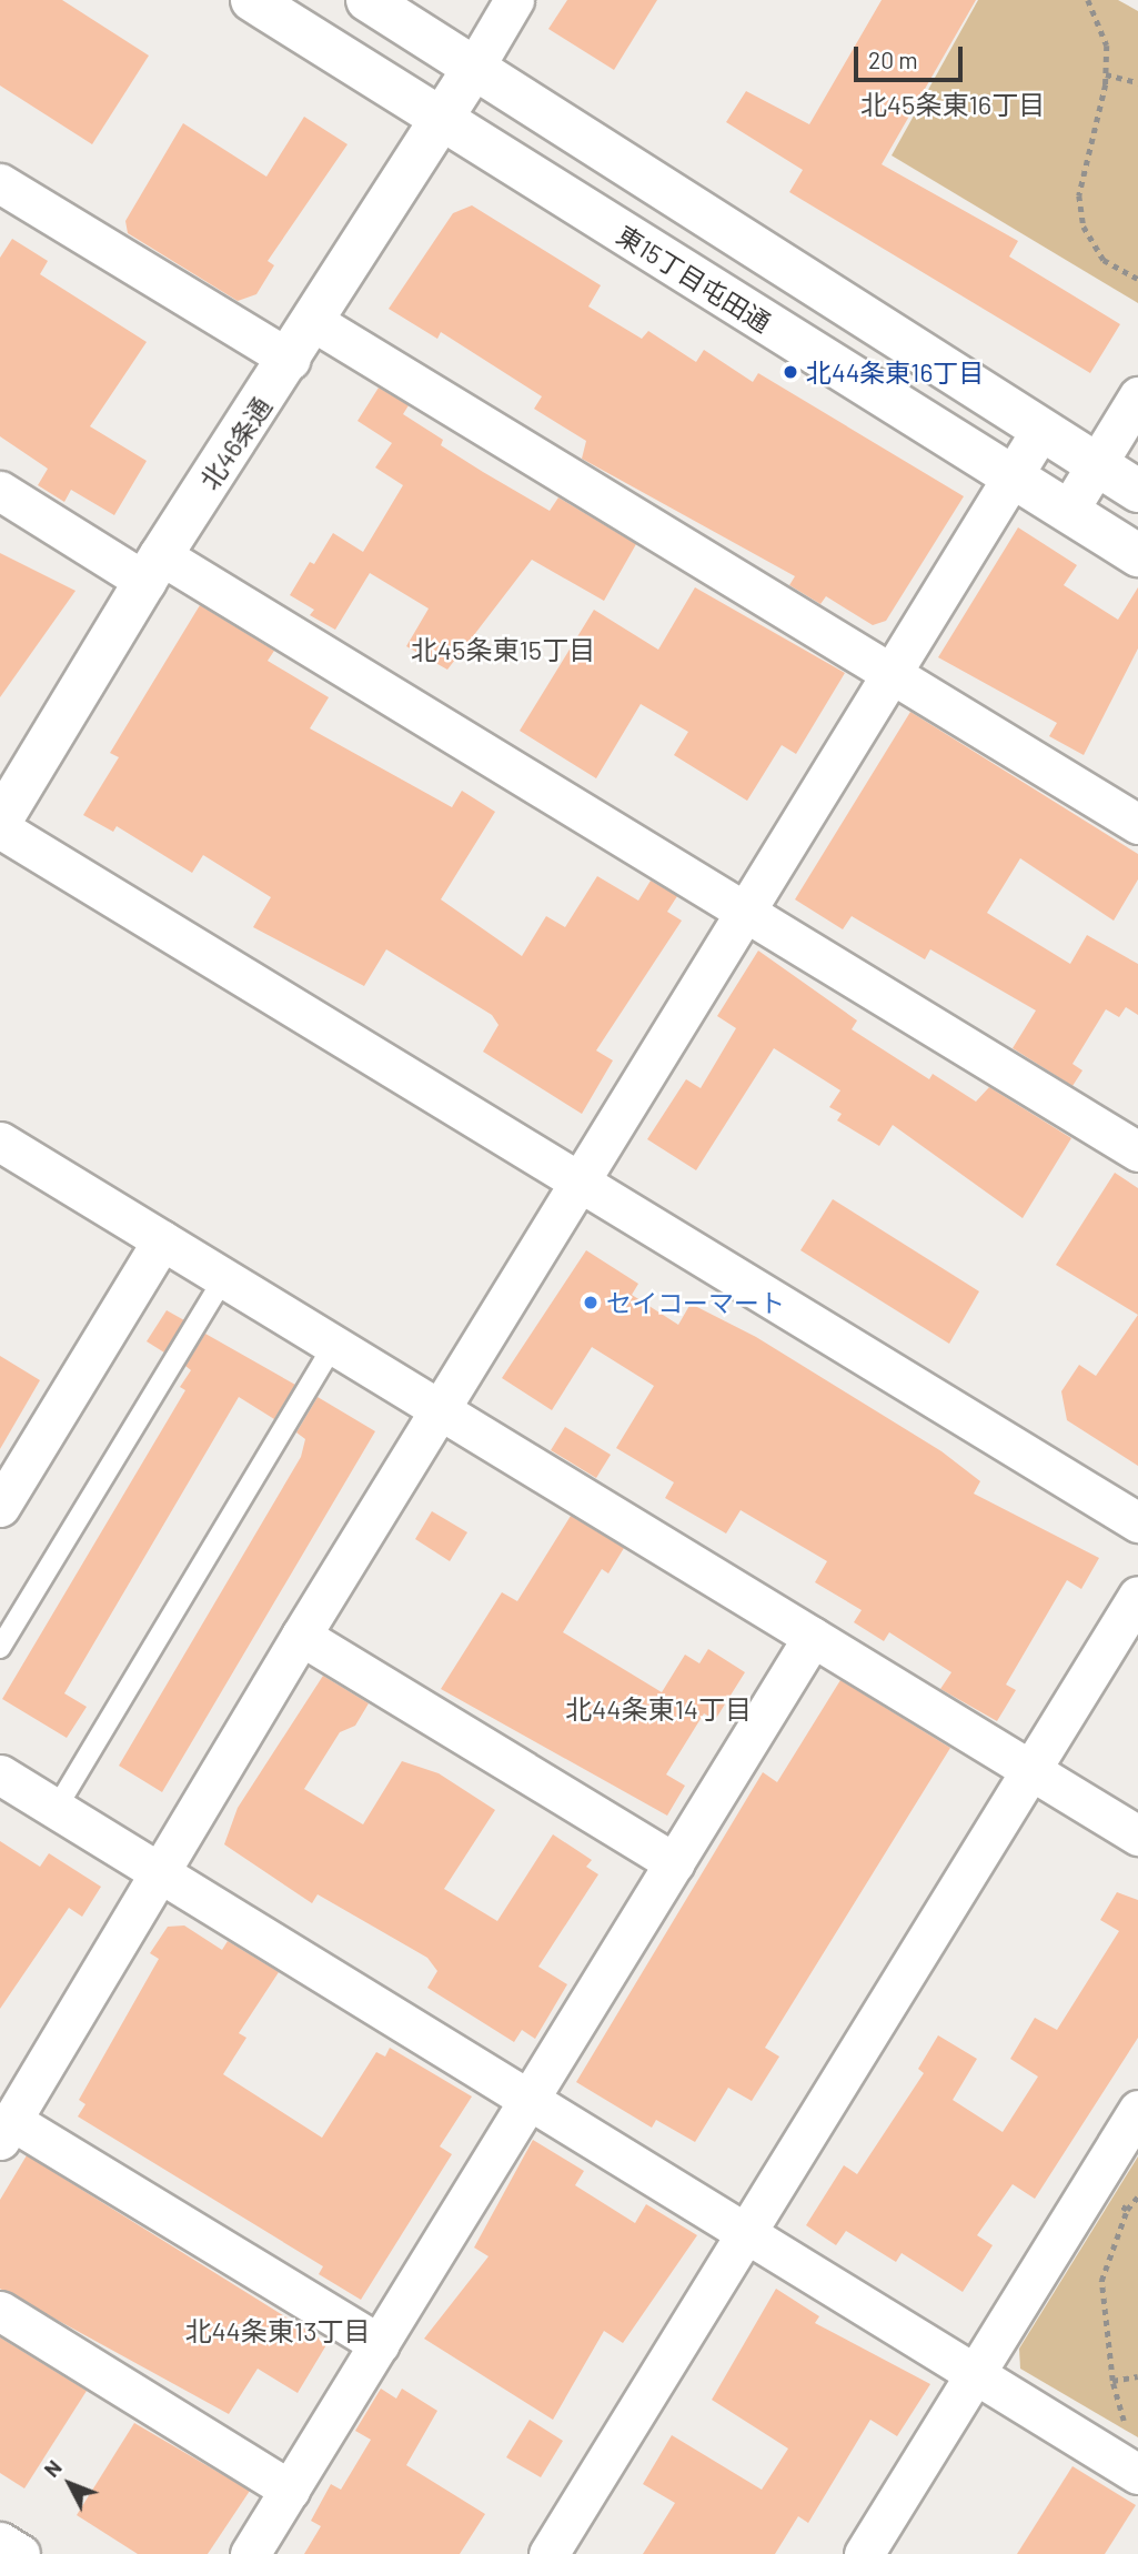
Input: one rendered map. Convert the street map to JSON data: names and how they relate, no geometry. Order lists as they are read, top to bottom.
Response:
{
  "streets": {
    "street": ["東15丁目屯田通", "北46条通"]
  },
  "crossings": [
    ["東15丁目屯田通", "北46条通"]
  ],
  "districts": [
    "北45条東16丁目",
    "北45条東15丁目",
    "北44条東14丁目",
    "北44条東13丁目"
  ],
  "places": ["北44条東16丁目", "セイコーマート"],
  "scale_bar": "20 m",
  "north": "top left"
}
